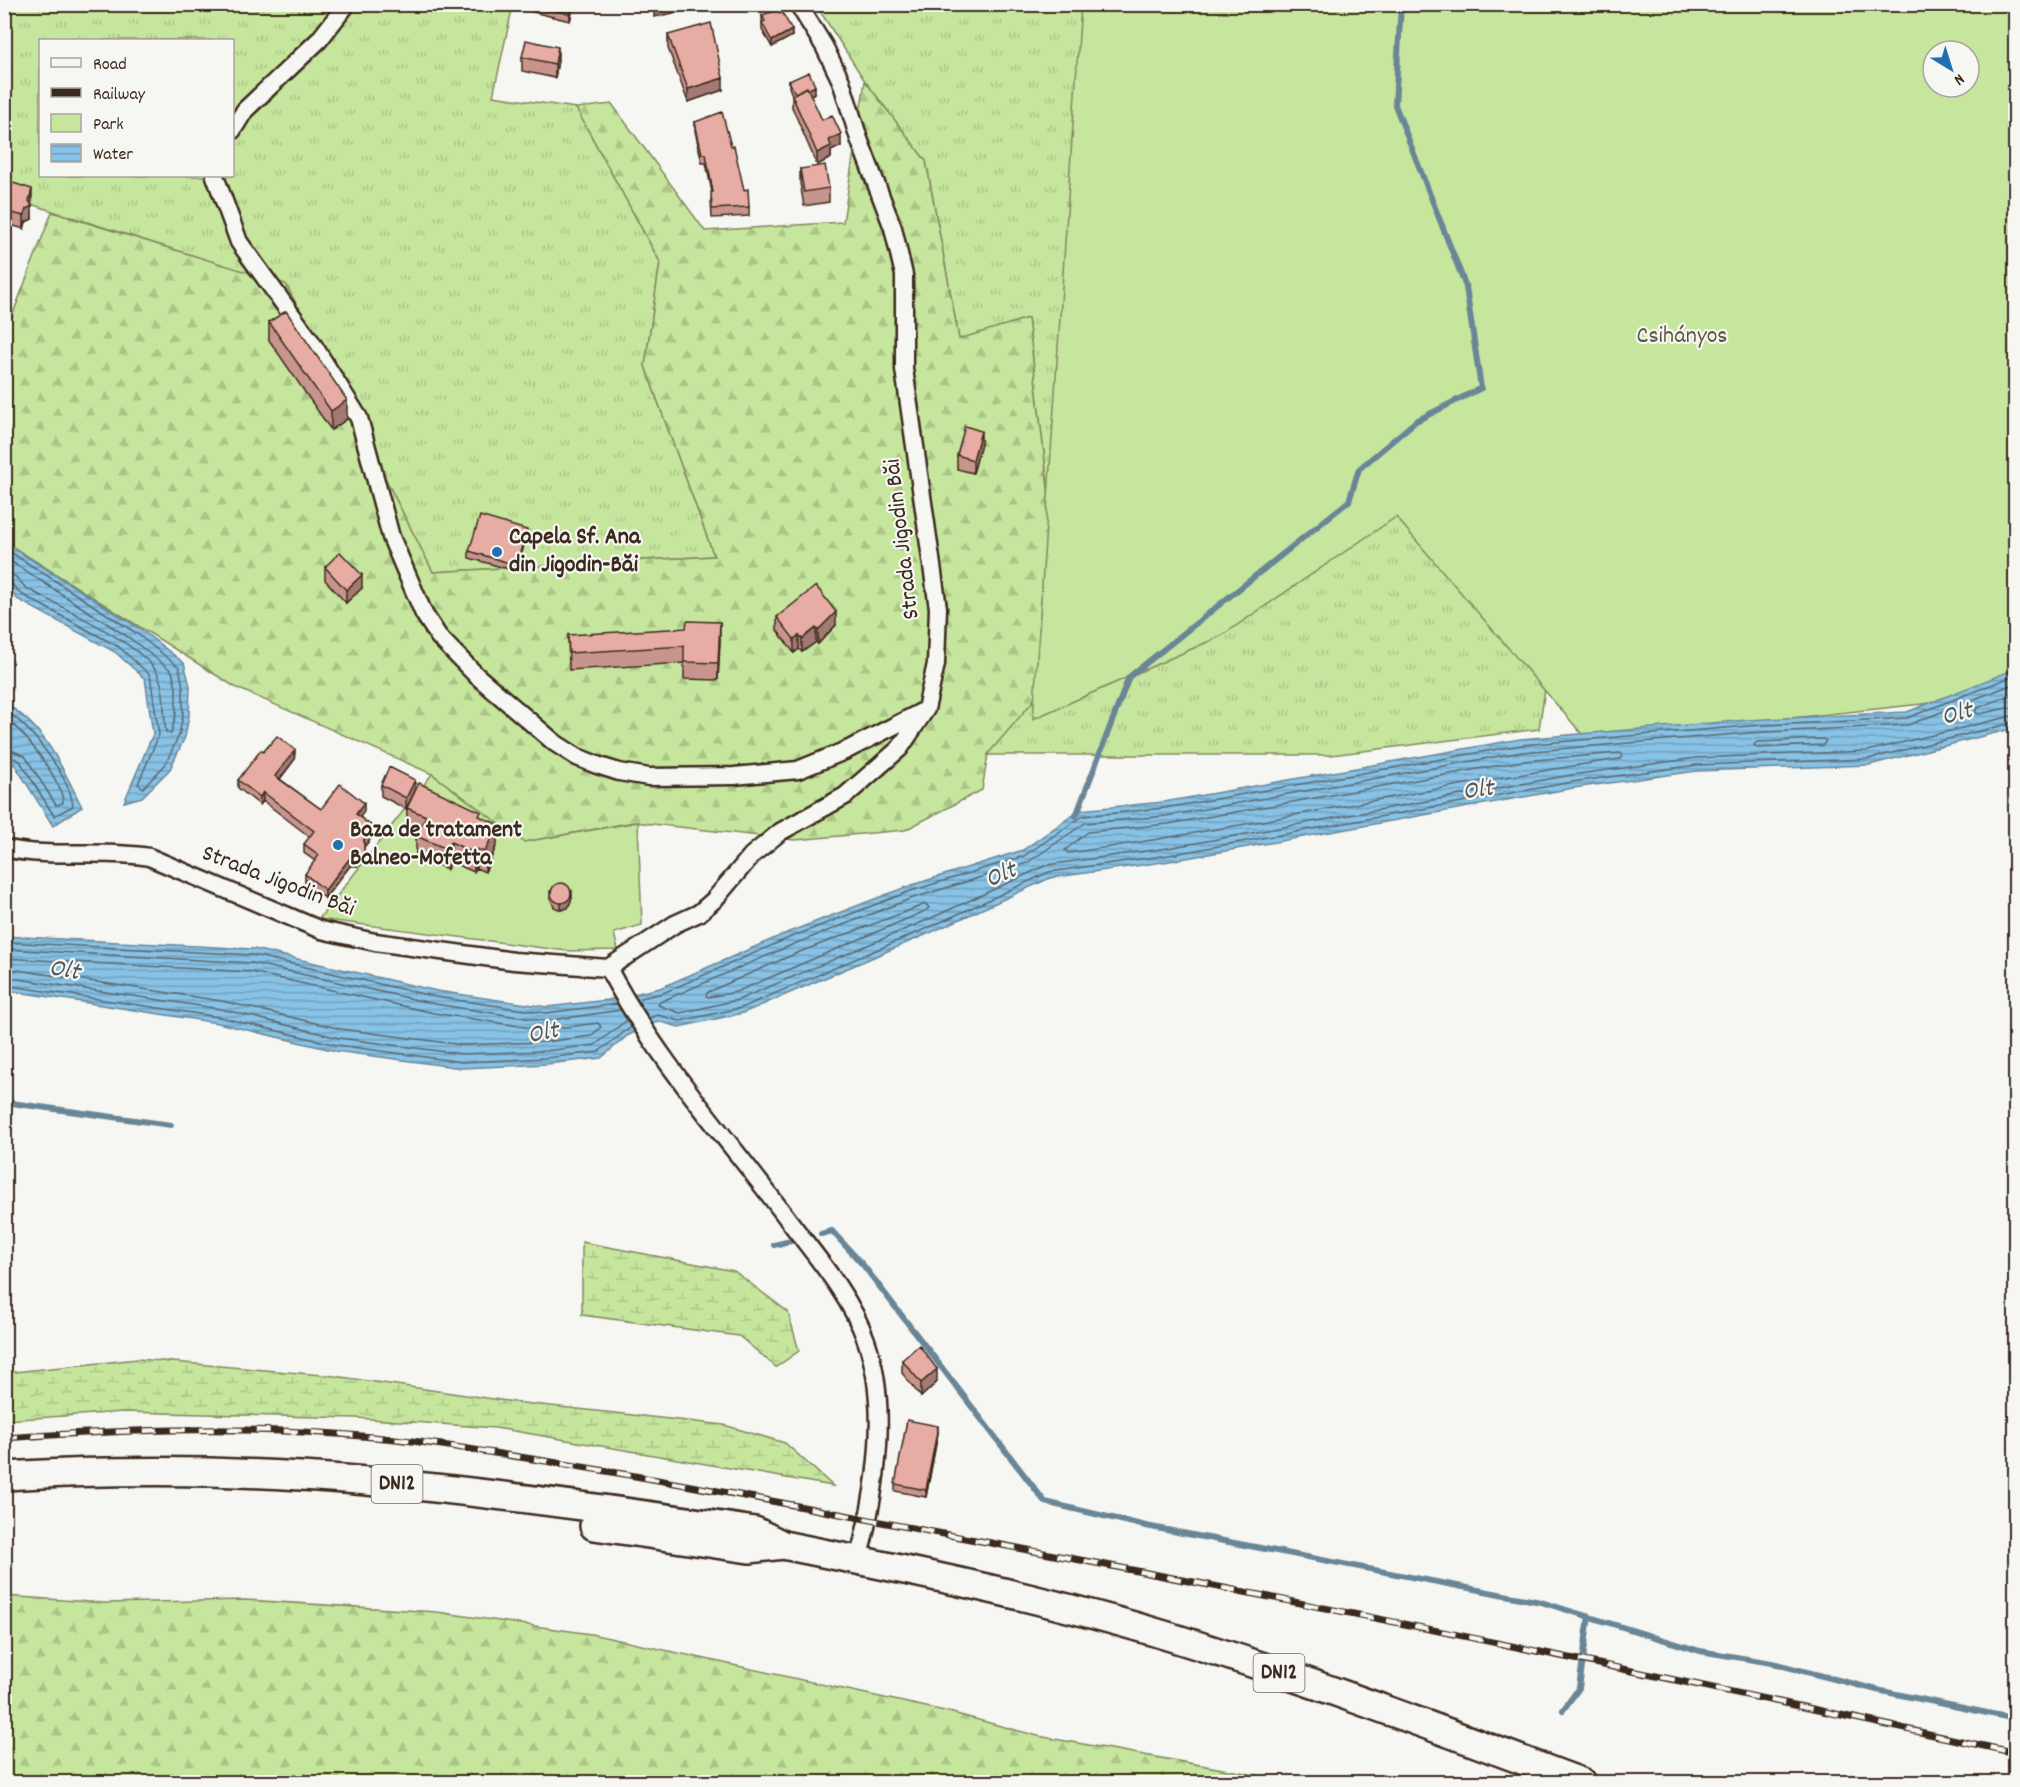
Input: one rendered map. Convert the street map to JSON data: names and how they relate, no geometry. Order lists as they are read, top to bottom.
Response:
{
  "streets": {
    "highway": ["DN12"],
    "street": ["Strada Jigodin Băi"]
  },
  "water": ["Olt"],
  "parks": ["Csihányos"],
  "places": ["Capela Sf. Ana din Jigodin-Băi", "Baza de tratament Balneo-Mofetta"],
  "legend": [
    "Road",
    "Railway",
    "Park",
    "Water"
  ],
  "north": "bottom right"
}
